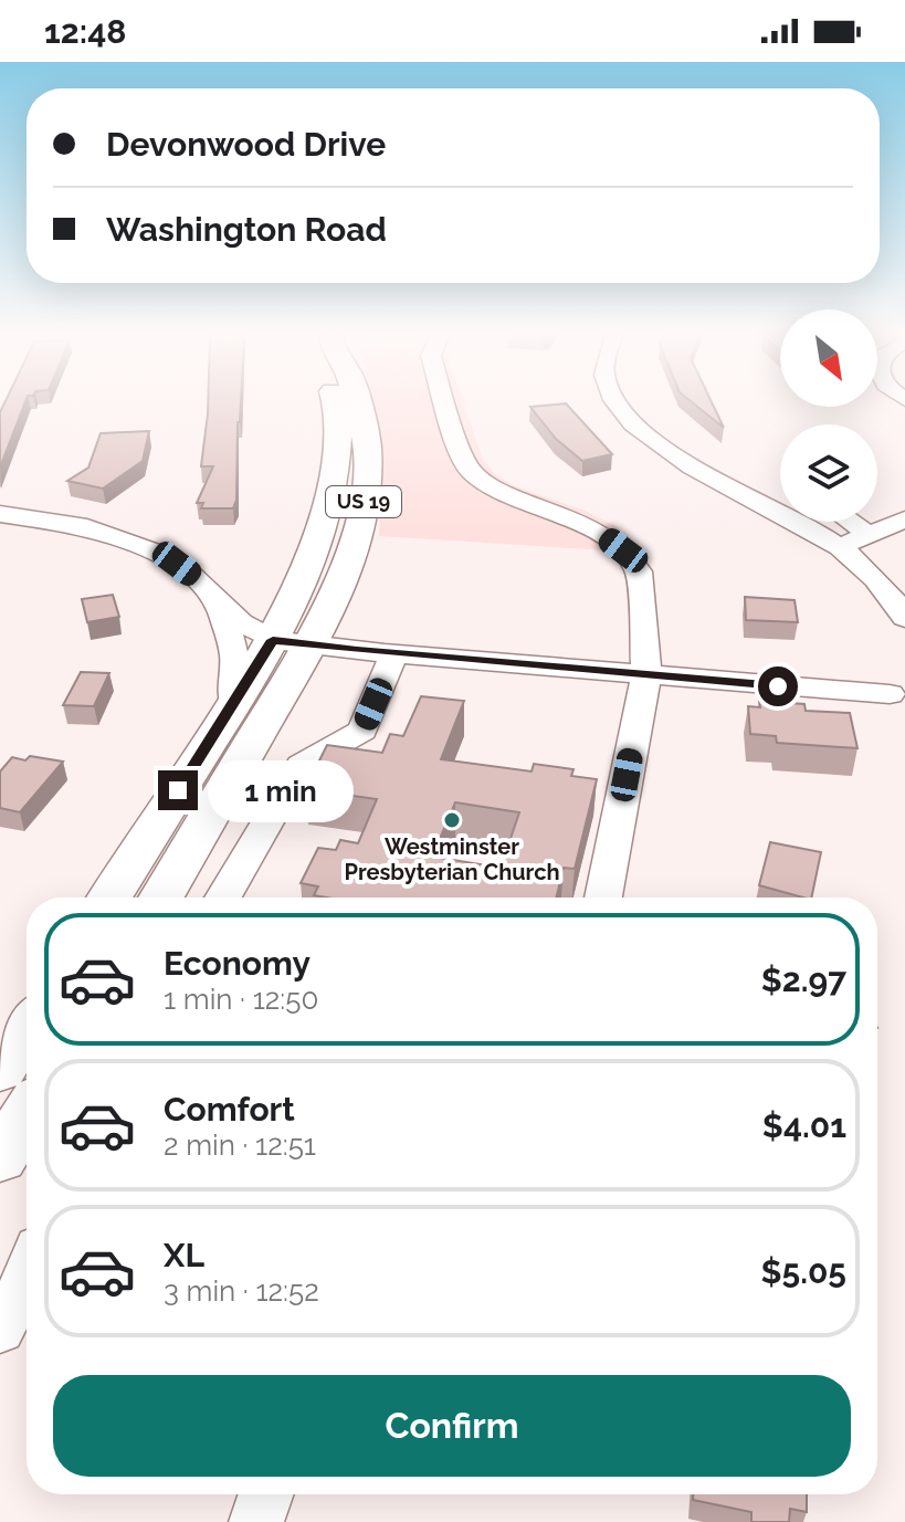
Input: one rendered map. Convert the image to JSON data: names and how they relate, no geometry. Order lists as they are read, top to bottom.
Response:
{
  "streets": {
    "main road": ["US 19"]
  },
  "places": ["Westminster Presbyterian Church"],
  "north": "bottom right",
  "page": {
    "status": "12:48",
    "banner": ["Devonwood Drive", "Washington Road"],
    "bubble": "1 min",
    "list": [
      {
        "name": "Economy",
        "note": "1 min · 12:50",
        "value": "$2.97"
      },
      {
        "name": "Comfort",
        "note": "2 min · 12:51",
        "value": "$4.01"
      },
      {
        "name": "XL",
        "note": "3 min · 12:52",
        "value": "$5.05"
      }
    ],
    "buttons": "Confirm"
  }
}
